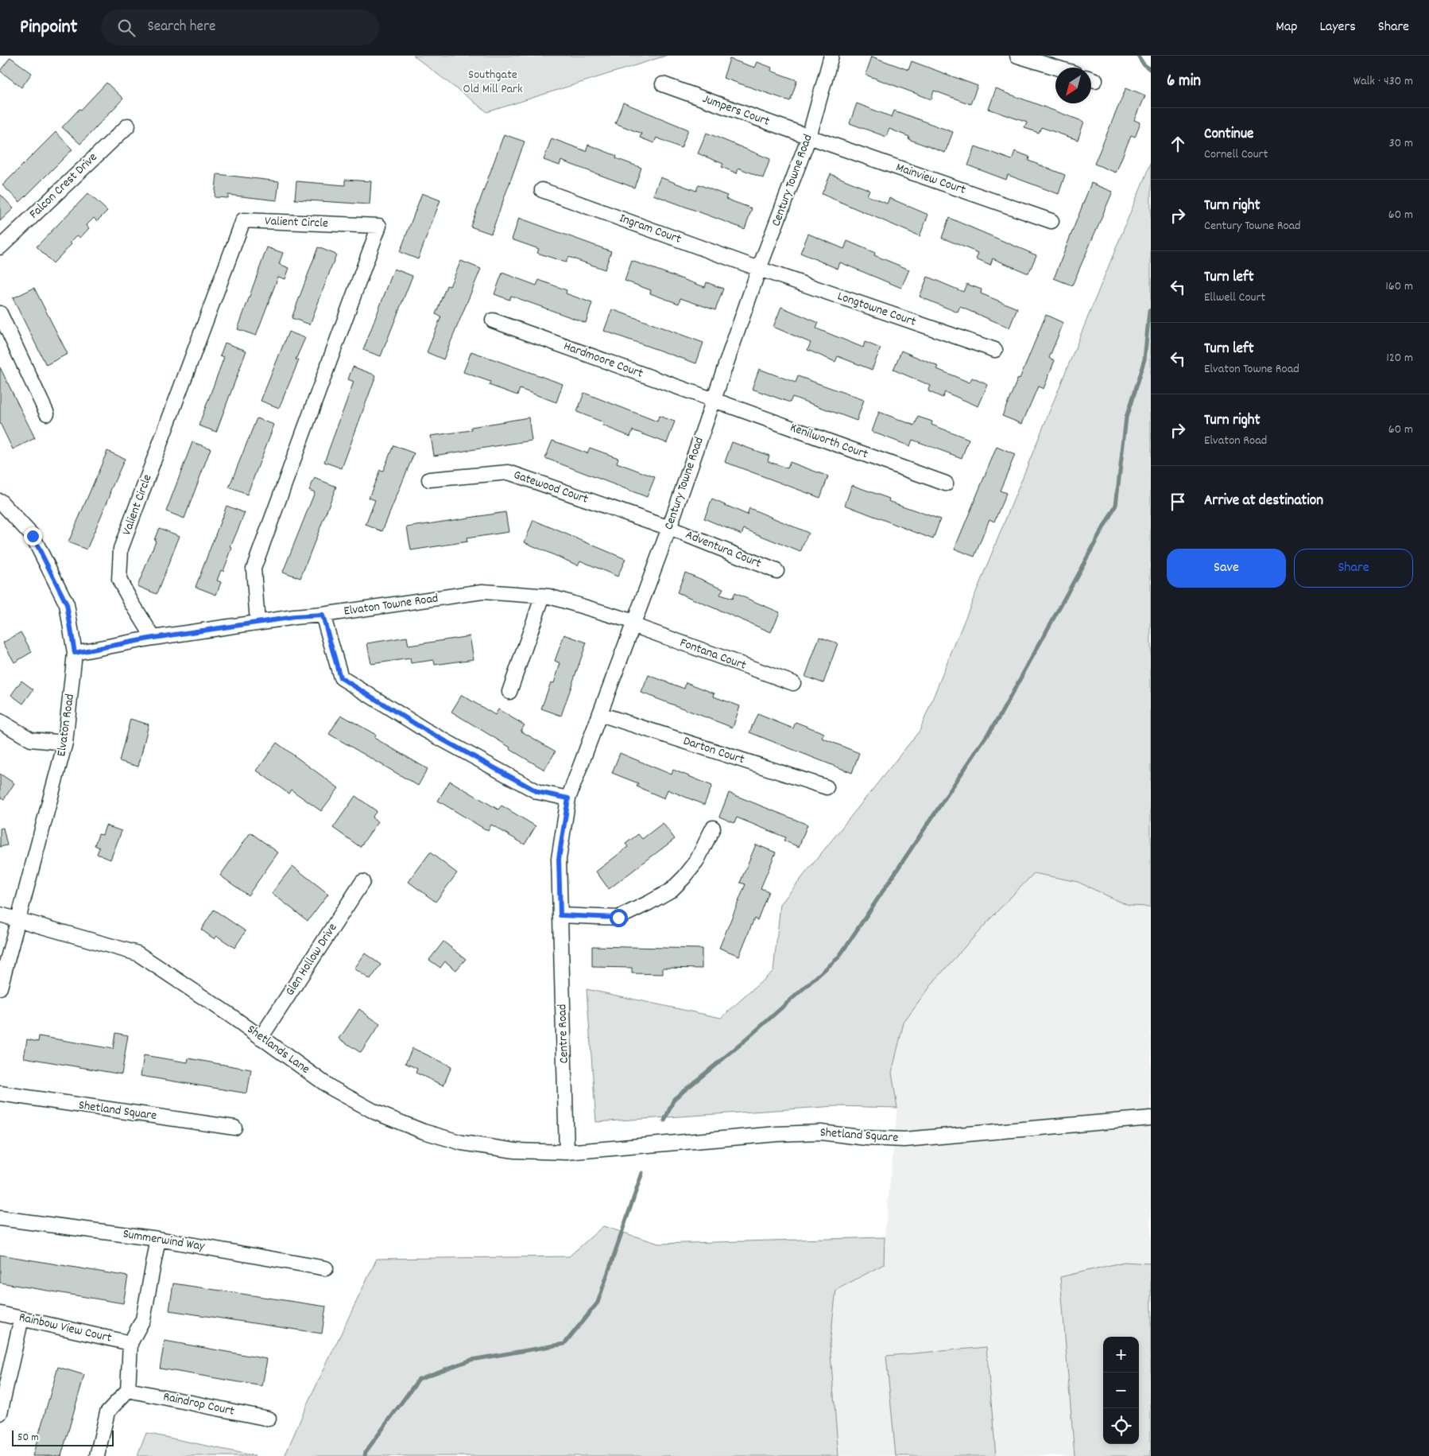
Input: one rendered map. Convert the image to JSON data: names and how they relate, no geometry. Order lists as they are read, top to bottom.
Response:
{
  "streets": {
    "street": [
      "Jumpers Court",
      "Mainview Court",
      "Century Towne Road",
      "Falcon Crest Drive",
      "Valient Circle",
      "Ingram Court",
      "Longtowne Court",
      "Hardmoore Court",
      "Kenilworth Court",
      "Gatewood Court",
      "Adventura Court",
      "Elvaton Towne Road",
      "Fontana Court",
      "Elvaton Road",
      "Darton Court",
      "Glen Hollow Drive",
      "Centre Road",
      "Shetlands Lane",
      "Shetland Square",
      "Summerwind Way",
      "Rainbow View Court",
      "Raindrop Court"
    ]
  },
  "crossings": [
    ["Jumpers Court", "Mainview Court"],
    ["Jumpers Court", "Century Towne Road"],
    ["Mainview Court", "Century Towne Road"],
    ["Century Towne Road", "Ingram Court"],
    ["Century Towne Road", "Longtowne Court"],
    ["Century Towne Road", "Hardmoore Court"],
    ["Century Towne Road", "Kenilworth Court"],
    ["Century Towne Road", "Gatewood Court"],
    ["Century Towne Road", "Adventura Court"],
    ["Century Towne Road", "Elvaton Towne Road"],
    ["Century Towne Road", "Fontana Court"],
    ["Century Towne Road", "Darton Court"],
    ["Century Towne Road", "Centre Road"],
    ["Valient Circle", "Elvaton Towne Road"],
    ["Ingram Court", "Longtowne Court"],
    ["Hardmoore Court", "Kenilworth Court"],
    ["Gatewood Court", "Adventura Court"],
    ["Elvaton Towne Road", "Fontana Court"],
    ["Elvaton Towne Road", "Elvaton Road"],
    ["Elvaton Road", "Shetlands Lane"],
    ["Glen Hollow Drive", "Shetlands Lane"],
    ["Centre Road", "Shetlands Lane"],
    ["Centre Road", "Shetland Square"],
    ["Shetlands Lane", "Shetland Square"]
  ],
  "parks": ["Southgate Old Mill Park"],
  "scale_bar": "50 m",
  "north": "bottom left",
  "page": {
    "header": "Pinpoint",
    "search": "Search here",
    "nav": ["Map", "Layers", "Share"],
    "heading": ["6 min", "Walk · 430 m"],
    "list": [
      ["Continue", "Cornell Court", "30 m"],
      ["Turn right", "Century Towne Road", "60 m"],
      ["Turn left", "Ellwell Court", "160 m"],
      ["Turn left", "Elvaton Towne Road", "120 m"],
      ["Turn right", "Elvaton Road", "60 m"],
      "Arrive at destination"
    ],
    "buttons": ["Save", "Share"],
    "map_buttons": ["+", "−"],
    "scale": "50 m"
  }
}
